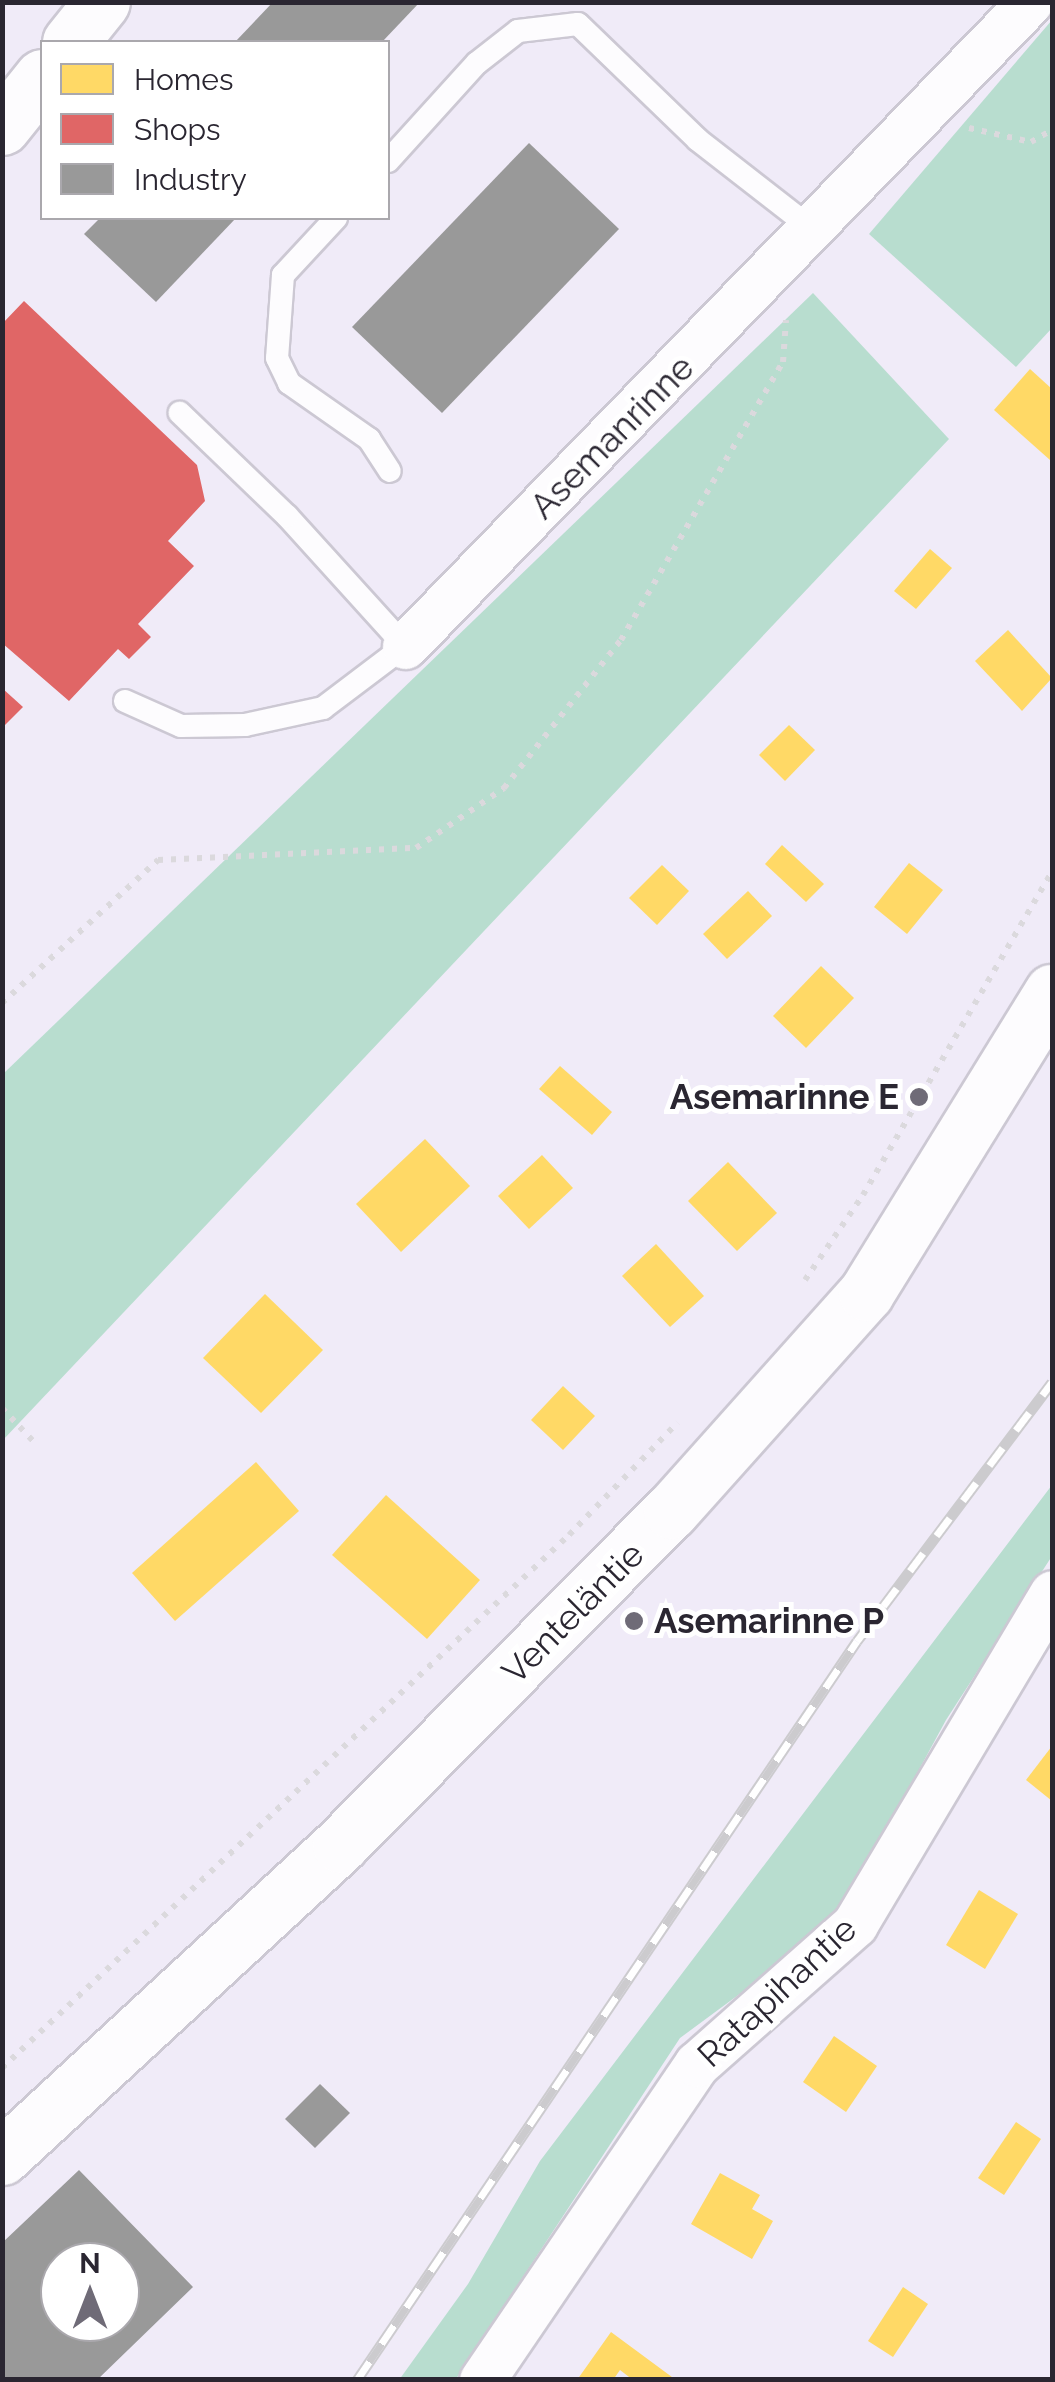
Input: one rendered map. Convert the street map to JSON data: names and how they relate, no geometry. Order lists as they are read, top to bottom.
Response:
{
  "streets": {
    "main road": ["Venteläntie"],
    "street": ["Asemanrinne", "Ratapihantie"]
  },
  "places": ["Asemarinne E", "Asemarinne P"],
  "legend": ["Homes", "Shops", "Industry"],
  "north": "top"
}
